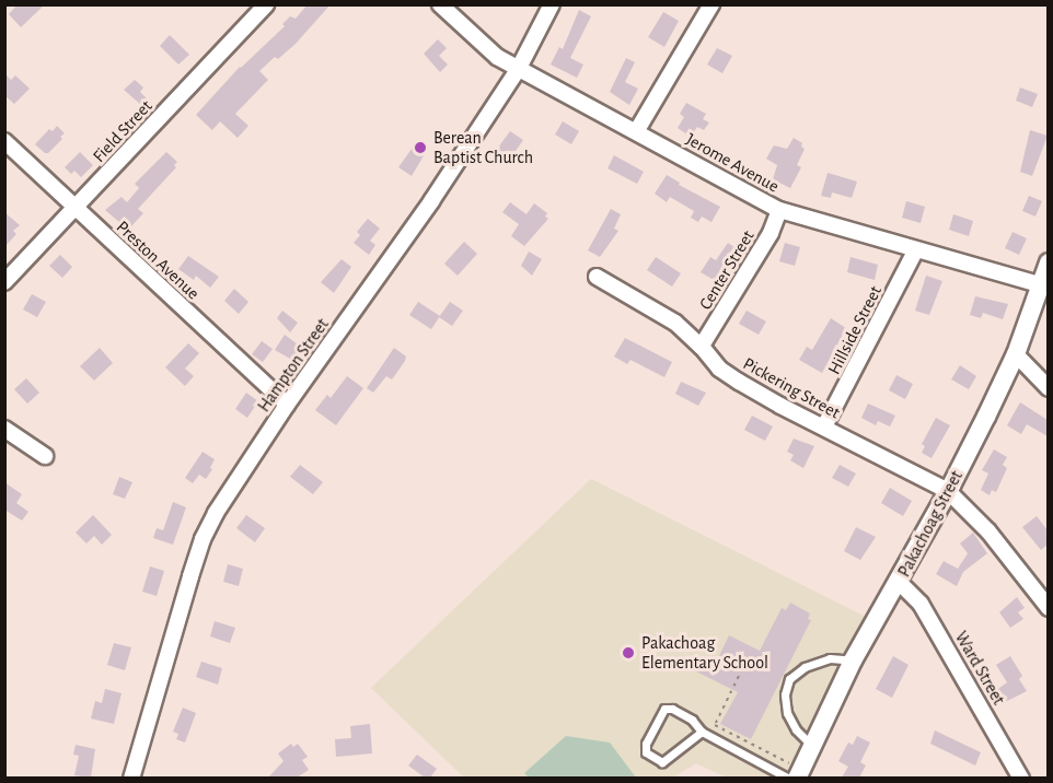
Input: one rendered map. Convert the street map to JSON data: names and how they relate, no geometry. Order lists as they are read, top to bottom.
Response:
{
  "streets": {
    "street": [
      "Field Street",
      "Jerome Avenue",
      "Preston Avenue",
      "Center Street",
      "Hillside Street",
      "Hampton Street",
      "Pickering Street",
      "Pakachoag Street",
      "Ward Street"
    ]
  },
  "crossings": [
    ["Field Street", "Preston Avenue"],
    ["Jerome Avenue", "Center Street"],
    ["Jerome Avenue", "Hillside Street"],
    ["Jerome Avenue", "Hampton Street"],
    ["Jerome Avenue", "Pakachoag Street"],
    ["Preston Avenue", "Hampton Street"],
    ["Center Street", "Pickering Street"],
    ["Hillside Street", "Pickering Street"],
    ["Pickering Street", "Pakachoag Street"],
    ["Pakachoag Street", "Ward Street"]
  ],
  "places": ["Berean Baptist Church", "Pakachoag Elementary School"]
}
